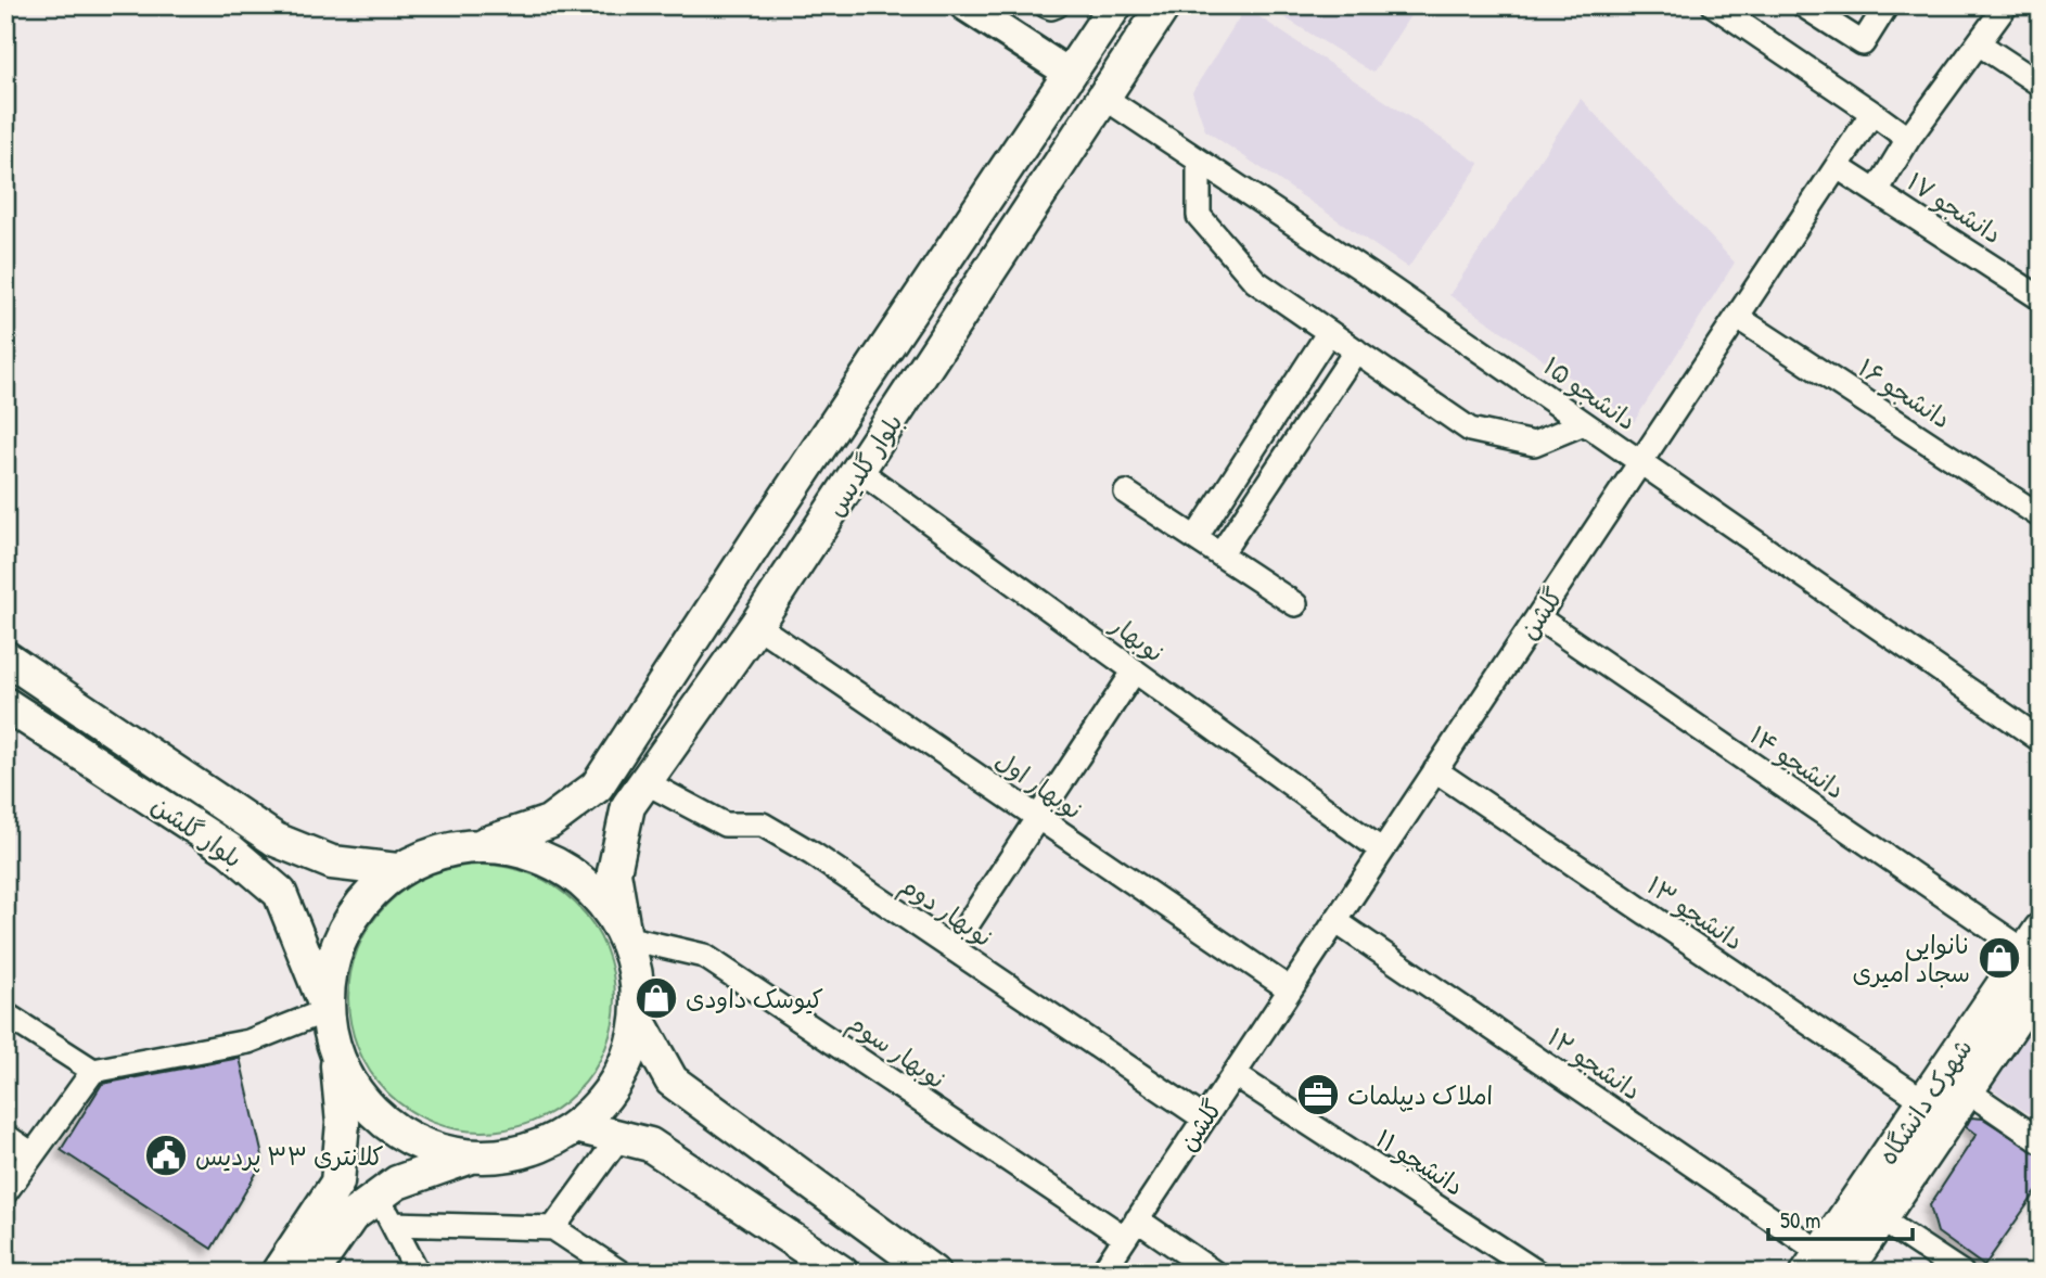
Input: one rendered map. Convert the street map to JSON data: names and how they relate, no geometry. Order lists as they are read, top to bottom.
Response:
{
  "streets": {
    "main road": ["بلوار گلدیس", "بلوار گلشن", "شهرک دانشگاه"],
    "street": [
      "دانشجو ۱۷",
      "دانشجو ۱۵",
      "دانشجو ۱۶",
      "گلشن",
      "نوبهار",
      "دانشجو ۱۴",
      "نوبهار اول",
      "نوبهار دوم",
      "دانشجو ۱۳",
      "نوبهار سوم",
      "دانشجو ۱۲",
      "دانشجو ۱۱"
    ]
  },
  "crossings": [
    ["دانشجو ۱۷", "گلشن"],
    ["دانشجو ۱۵", "بلوار گلدیس"],
    ["دانشجو ۱۵", "گلشن"],
    ["دانشجو ۱۶", "گلشن"],
    ["بلوار گلدیس", "نوبهار"],
    ["بلوار گلدیس", "نوبهار اول"],
    ["بلوار گلدیس", "نوبهار دوم"],
    ["بلوار گلدیس", "نوبهار سوم"],
    ["گلشن", "نوبهار"],
    ["گلشن", "دانشجو ۱۴"],
    ["گلشن", "نوبهار اول"],
    ["گلشن", "نوبهار دوم"],
    ["گلشن", "دانشجو ۱۳"],
    ["گلشن", "نوبهار سوم"],
    ["گلشن", "دانشجو ۱۲"],
    ["گلشن", "دانشجو ۱۱"],
    ["دانشجو ۱۴", "شهرک دانشگاه"],
    ["دانشجو ۱۳", "شهرک دانشگاه"],
    ["دانشجو ۱۲", "شهرک دانشگاه"]
  ],
  "places": {
    "shop": ["نانوایی سجاد امیری", "کیوسک داودی"],
    "office": ["املاک دیپلمات"],
    "public building": ["کلانتری ۳۳ پردیس"]
  },
  "scale_bar": "50 m"
}
